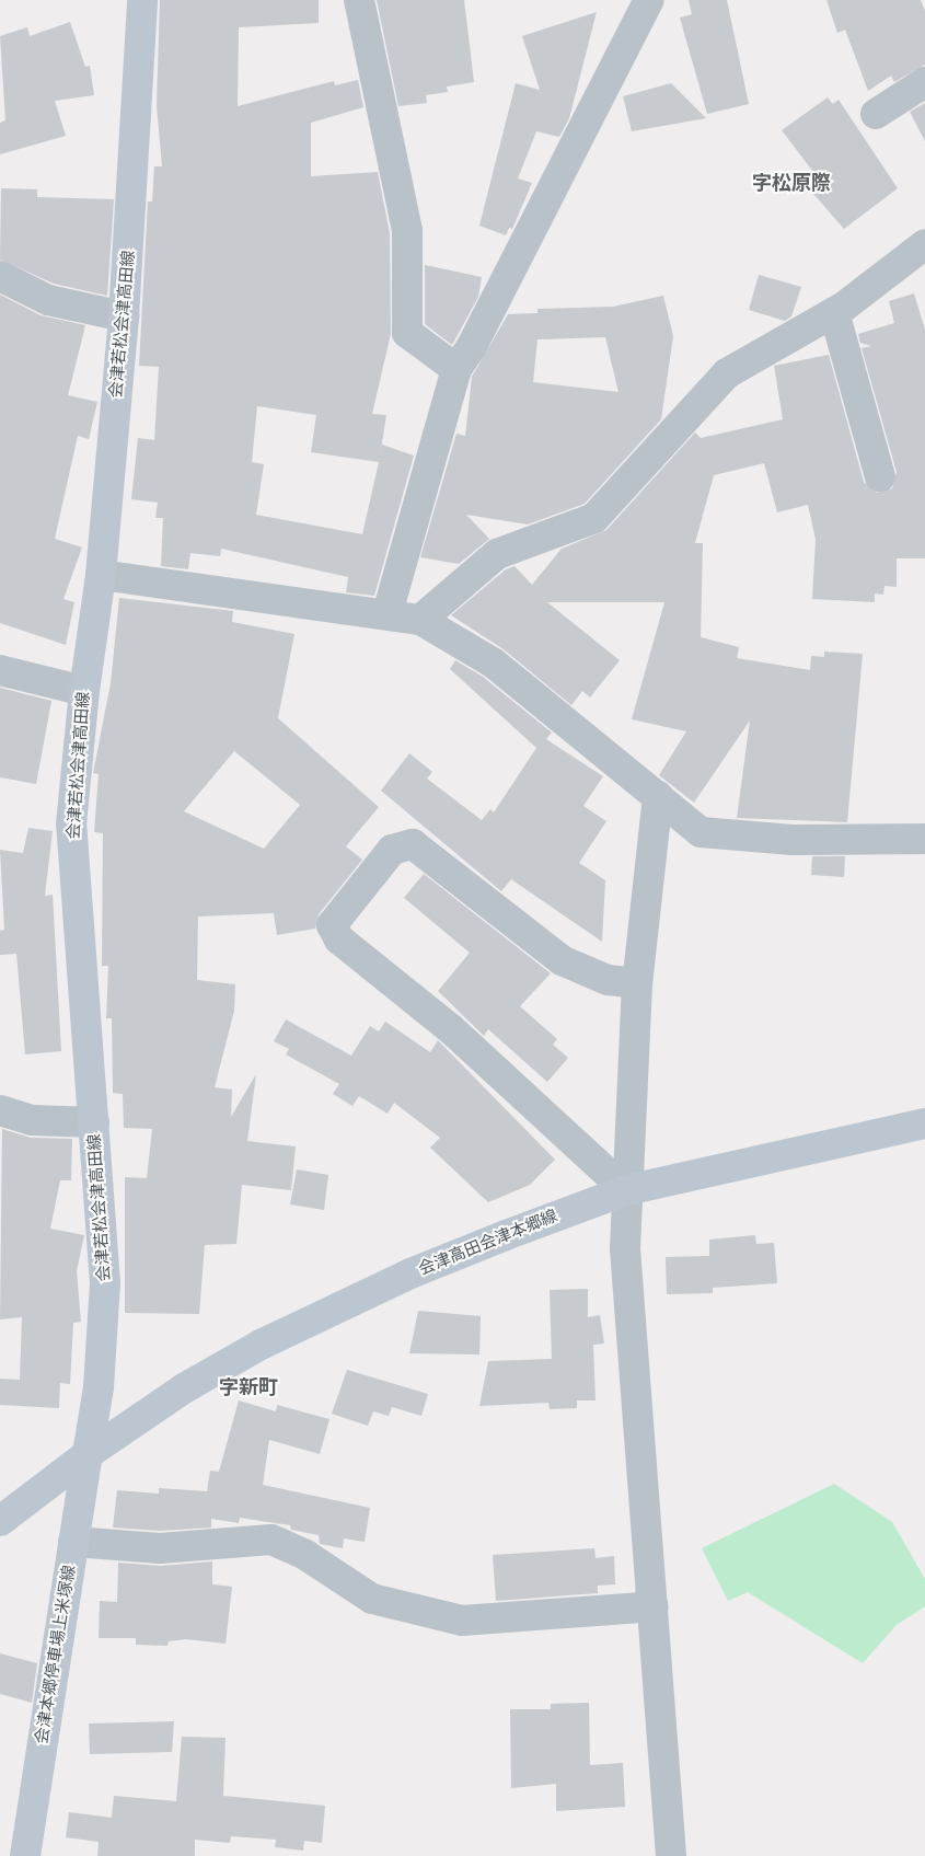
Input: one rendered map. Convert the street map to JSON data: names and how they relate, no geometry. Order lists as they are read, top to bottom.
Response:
{
  "streets": {
    "main road": ["会津若松会津高田線", "会津高田会津本郷線", "会津本郷停車場上米塚線"]
  },
  "crossings": [
    ["会津若松会津高田線", "会津高田会津本郷線"],
    ["会津若松会津高田線", "会津本郷停車場上米塚線"],
    ["会津高田会津本郷線", "会津本郷停車場上米塚線"]
  ],
  "districts": ["字松原際", "字新町"]
}
